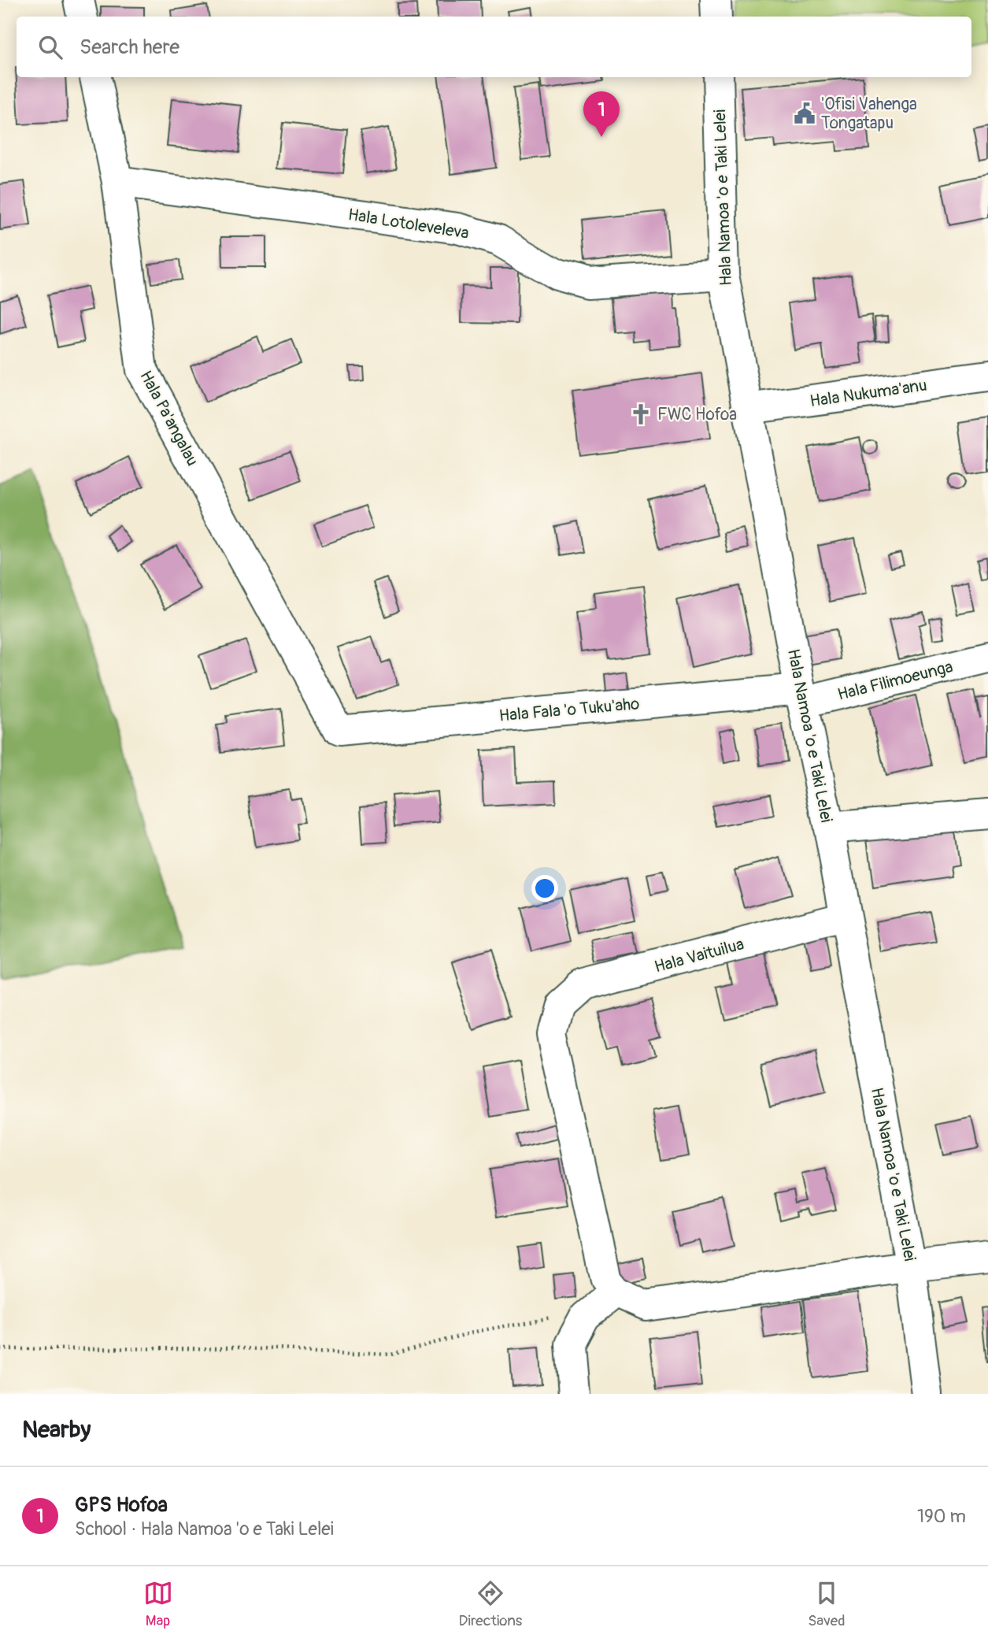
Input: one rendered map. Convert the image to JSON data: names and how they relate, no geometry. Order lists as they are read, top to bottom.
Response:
{
  "streets": {
    "street": [
      "Hala Namoa 'o e Taki Lelei",
      "Hala Lotoleveleva",
      "Hala Nukuma'anu",
      "Hala Pa'angalau",
      "Hala Filimoeunga",
      "Hala Fala 'o Tuku'aho",
      "Hala Vaituilua"
    ]
  },
  "crossings": [
    ["Hala Namoa 'o e Taki Lelei", "Hala Lotoleveleva"],
    ["Hala Namoa 'o e Taki Lelei", "Hala Nukuma'anu"],
    ["Hala Namoa 'o e Taki Lelei", "Hala Filimoeunga"],
    ["Hala Namoa 'o e Taki Lelei", "Hala Fala 'o Tuku'aho"],
    ["Hala Namoa 'o e Taki Lelei", "Hala Vaituilua"],
    ["Hala Lotoleveleva", "Hala Pa'angalau"],
    ["Hala Pa'angalau", "Hala Fala 'o Tuku'aho"],
    ["Hala Filimoeunga", "Hala Fala 'o Tuku'aho"]
  ],
  "places": {
    "public building": ["'Ofisi Vahenga Tongatapu"],
    "church": ["FWC Hofoa"]
  },
  "page": {
    "search": "Search here",
    "pins": "1",
    "heading": "Nearby",
    "list": [
      {
        "mark": "1",
        "name": "GPS Hofoa",
        "note": "School · Hala Namoa 'o e Taki Lelei",
        "value": "190 m"
      }
    ],
    "nav": ["Map", "Directions", "Saved"]
  }
}
